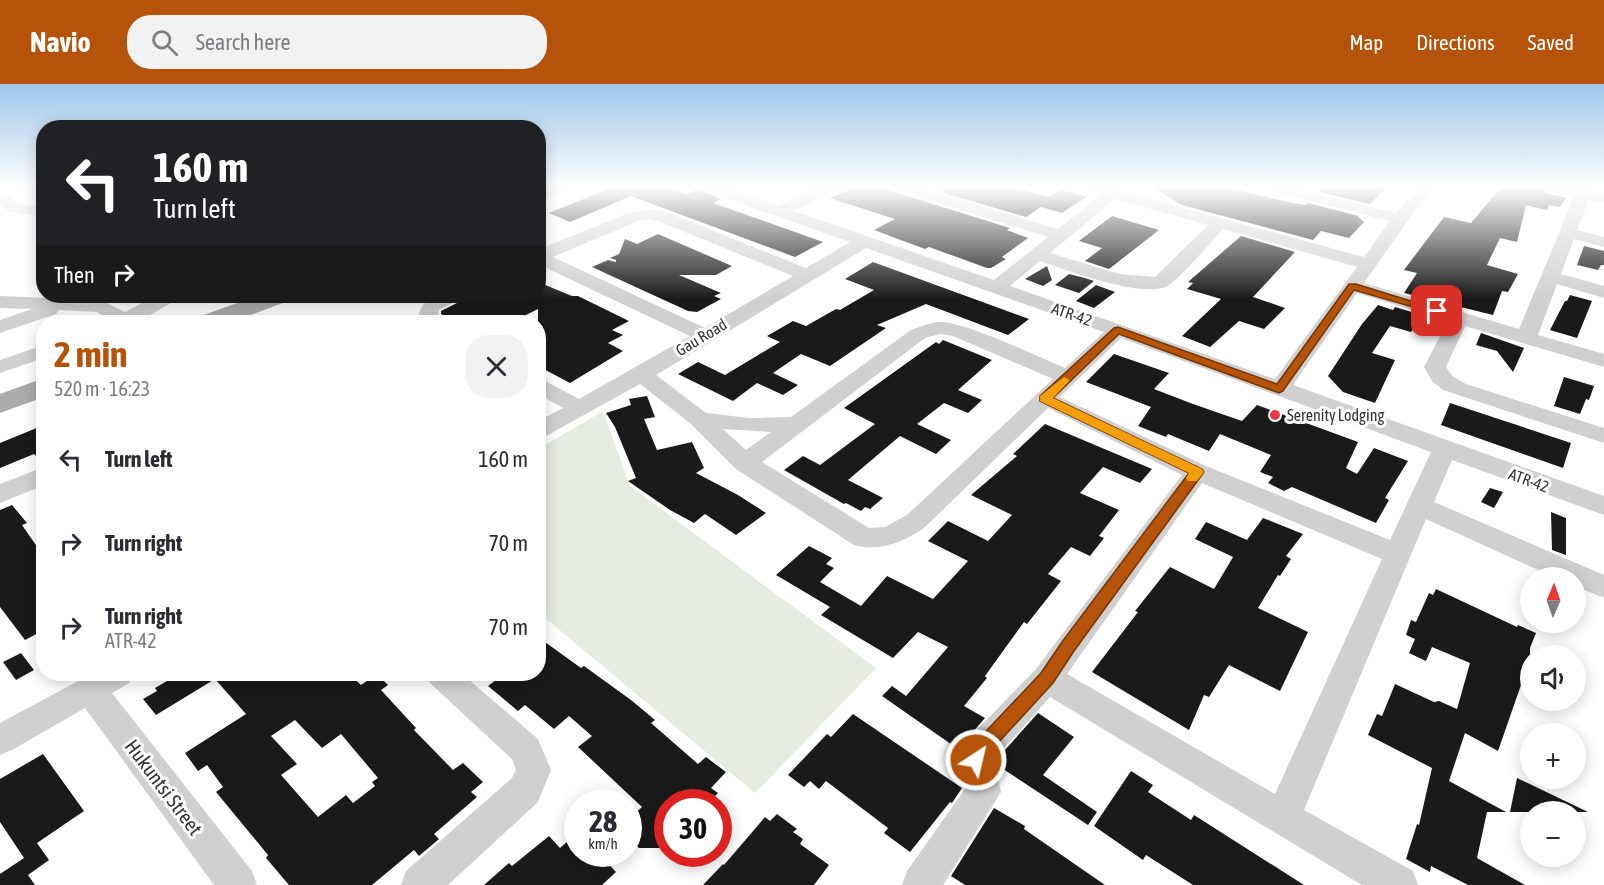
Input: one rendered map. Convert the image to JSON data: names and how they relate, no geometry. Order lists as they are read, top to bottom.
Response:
{
  "streets": {
    "street": ["ATR-42", "Gau Road", "Hukuntsi Street"]
  },
  "crossings": [
    ["ATR-42", "Gau Road"]
  ],
  "places": ["Serenity Lodging"],
  "north": "top",
  "page": {
    "header": "Navio",
    "search": "Search here",
    "nav": ["Map", "Directions", "Saved"],
    "turn": ["160 m", "Turn left"],
    "then": "Then",
    "heading": ["2 min", "520 m · 16:23"],
    "list": [
      {
        "name": "Turn left",
        "value": "160 m"
      },
      {
        "name": "Turn right",
        "value": "70 m"
      },
      {
        "name": "Turn right",
        "note": "ATR-42",
        "value": "70 m"
      }
    ],
    "map_buttons": ["+", "−"],
    "speed": "28 km/h",
    "limit": "30"
  }
}
